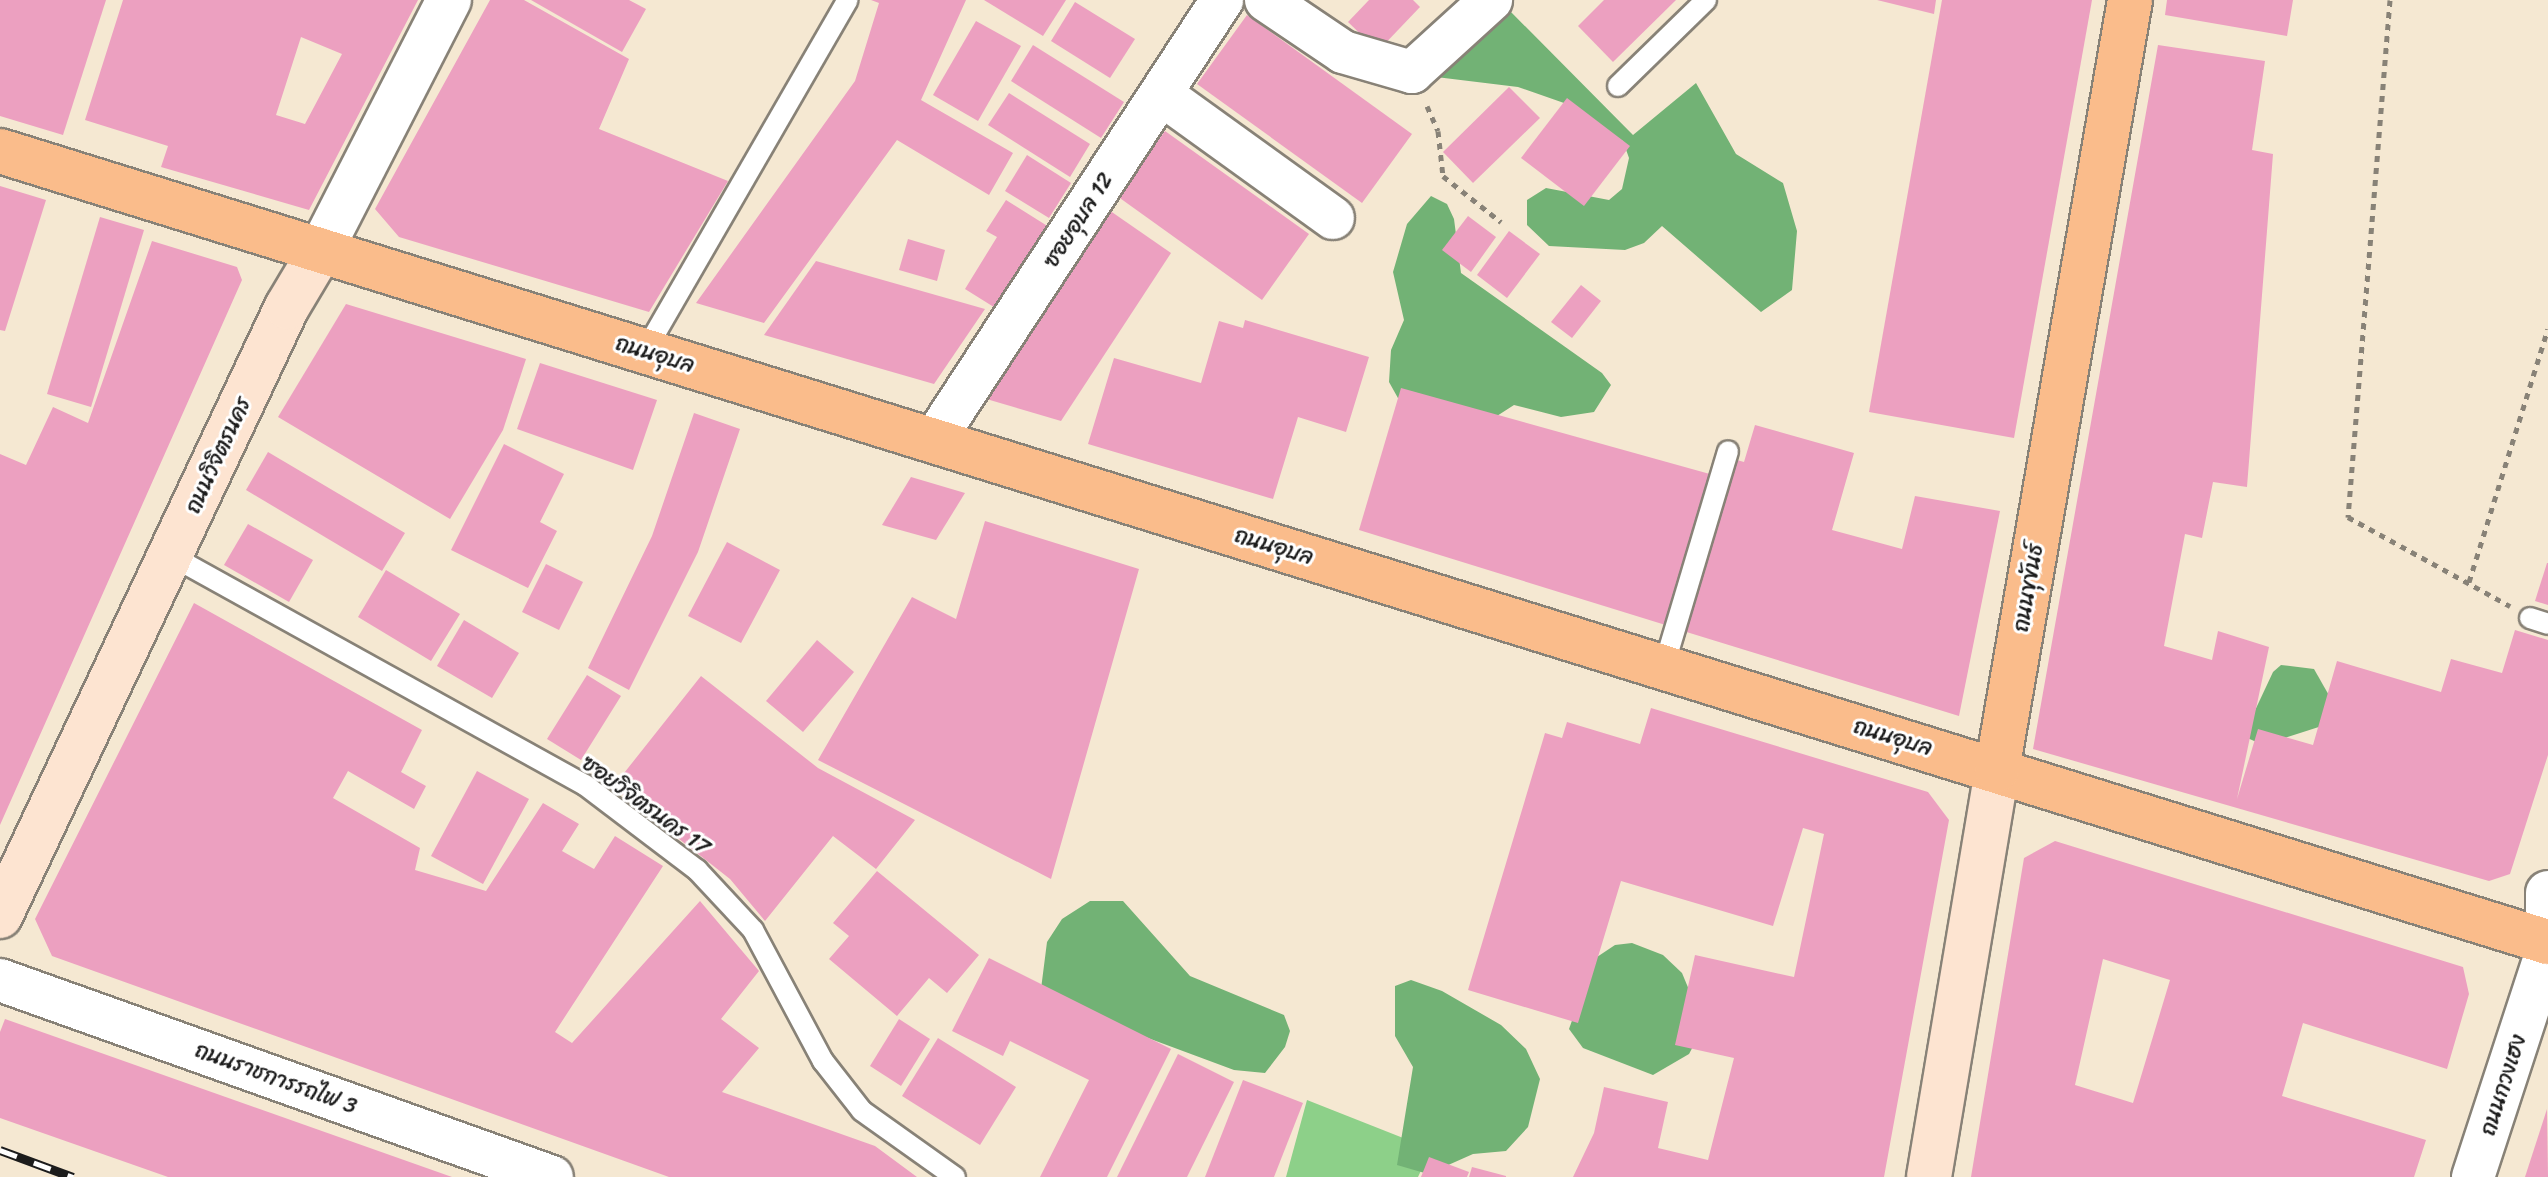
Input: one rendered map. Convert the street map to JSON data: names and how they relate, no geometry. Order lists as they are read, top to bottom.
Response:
{
  "streets": {
    "main road": ["ถนนอุบล", "ถนนวิจิตรนคร", "ถนนขุขันธ์"],
    "street": ["ซอยอุบล 12", "ถนนราชการรถไฟ 3", "ถนนกวงเฮง"],
    "lane": ["ซอยวิจิตรนคร 17"]
  },
  "crossings": [
    ["ซอยอุบล 12", "ถนนอุบล"],
    ["ถนนอุบล", "ถนนวิจิตรนคร"],
    ["ถนนอุบล", "ถนนขุขันธ์"],
    ["ถนนอุบล", "ถนนกวงเฮง"],
    ["ถนนวิจิตรนคร", "ซอยวิจิตรนคร 17"]
  ]
}
